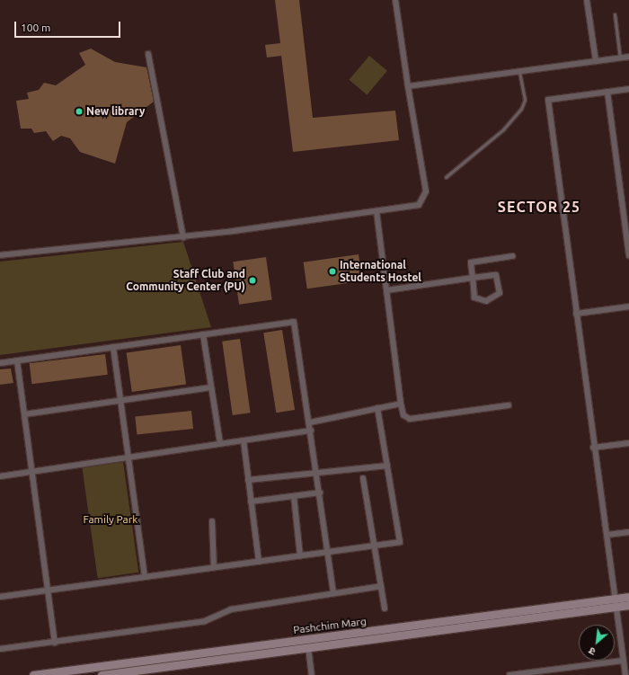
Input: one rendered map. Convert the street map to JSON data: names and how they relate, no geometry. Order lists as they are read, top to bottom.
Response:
{
  "streets": {
    "main road": ["Pashchim Marg"]
  },
  "districts": ["SECTOR 25"],
  "parks": ["Family Park"],
  "places": ["New library", "International Students Hostel", "Staff Club and Community Center (PU)"],
  "scale_bar": "100 m",
  "north": "bottom left"
}
